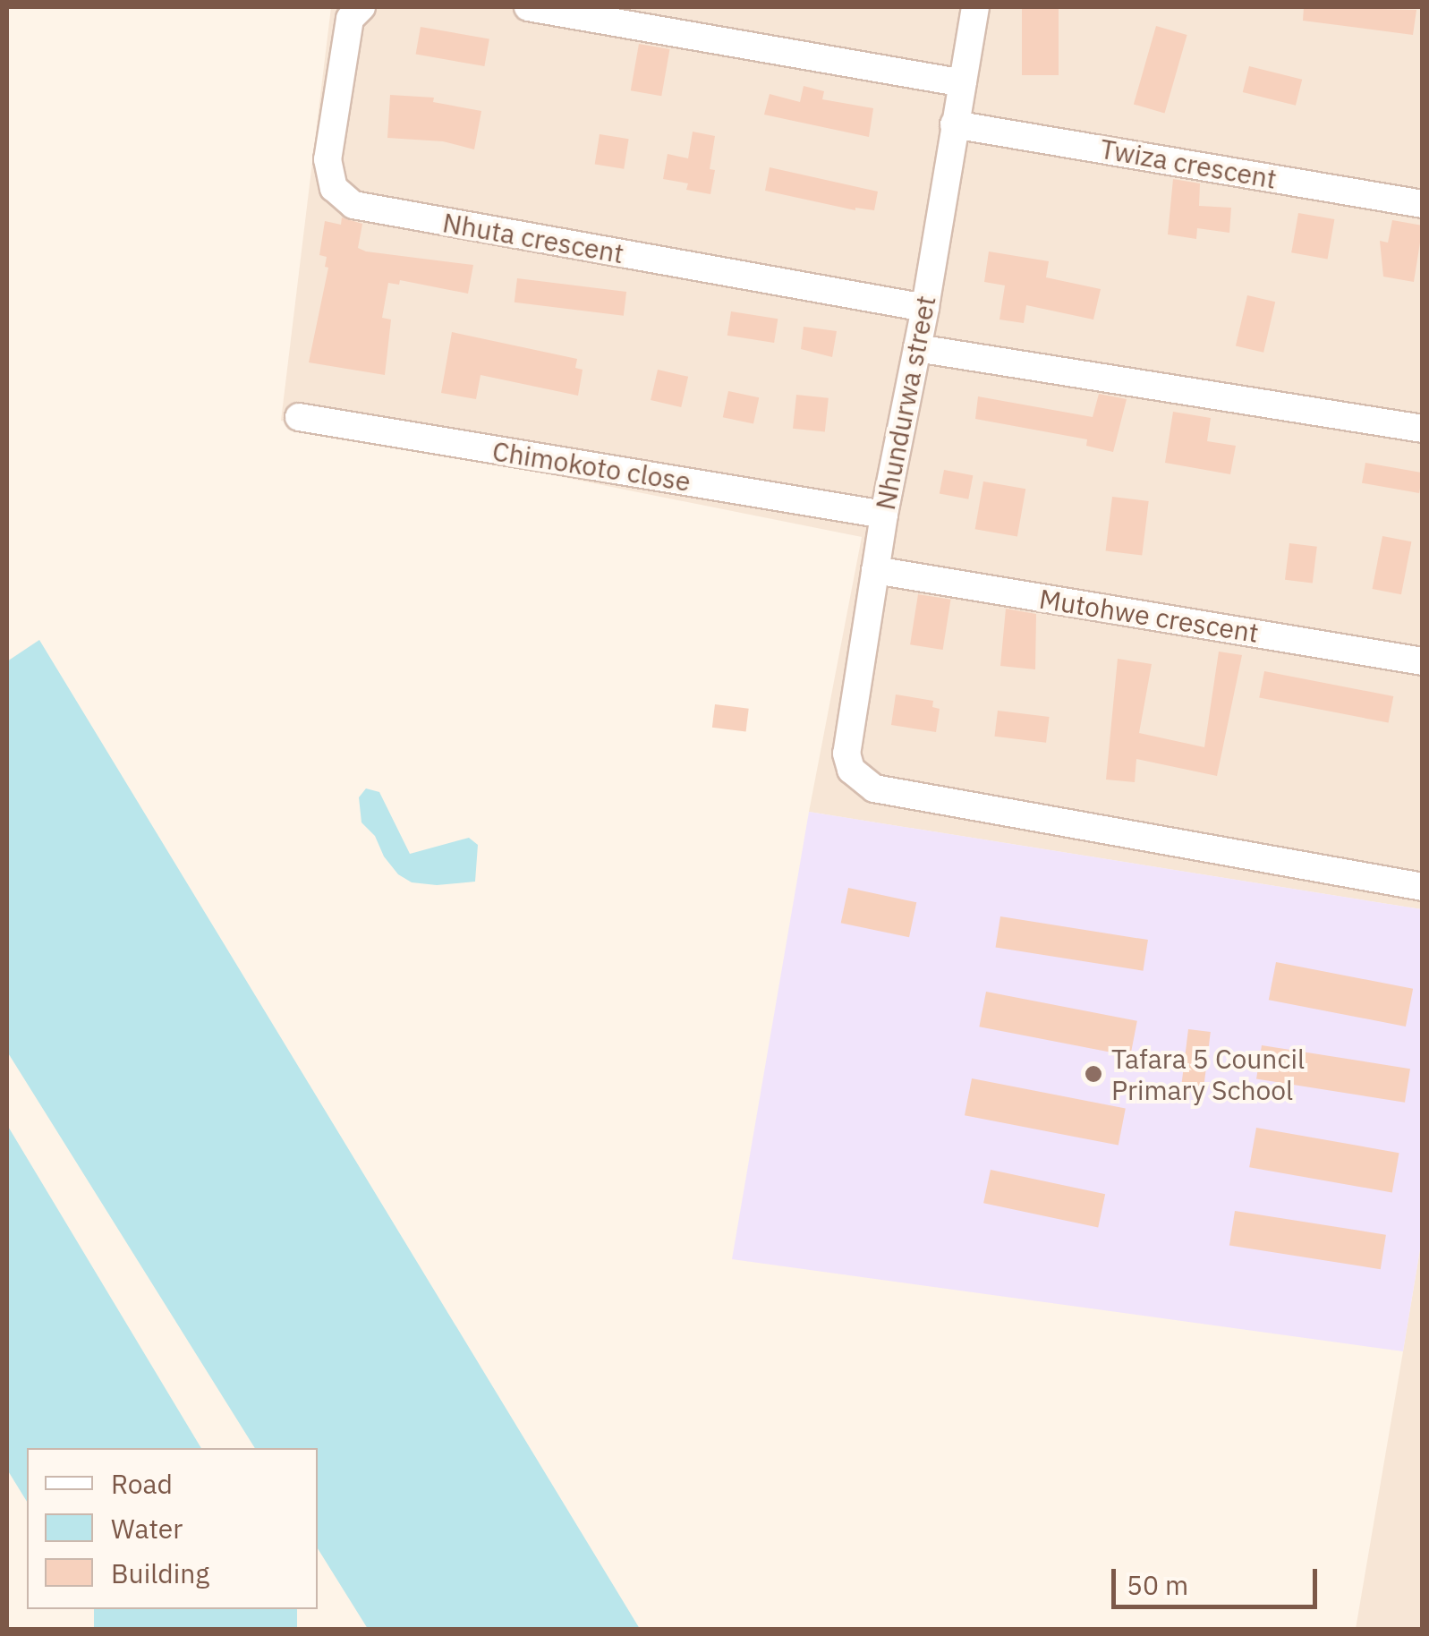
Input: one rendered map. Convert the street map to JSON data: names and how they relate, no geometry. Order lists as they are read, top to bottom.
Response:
{
  "streets": {
    "street": [
      "Twiza crescent",
      "Nhuta crescent",
      "Nhundurwa street",
      "Chimokoto close",
      "Mutohwe crescent"
    ]
  },
  "crossings": [
    ["Twiza crescent", "Nhundurwa street"],
    ["Nhuta crescent", "Nhundurwa street"],
    ["Nhundurwa street", "Chimokoto close"],
    ["Nhundurwa street", "Mutohwe crescent"]
  ],
  "places": ["Tafara 5 Council Primary School"],
  "legend": ["Road", "Water", "Building"],
  "scale_bar": "50 m"
}
